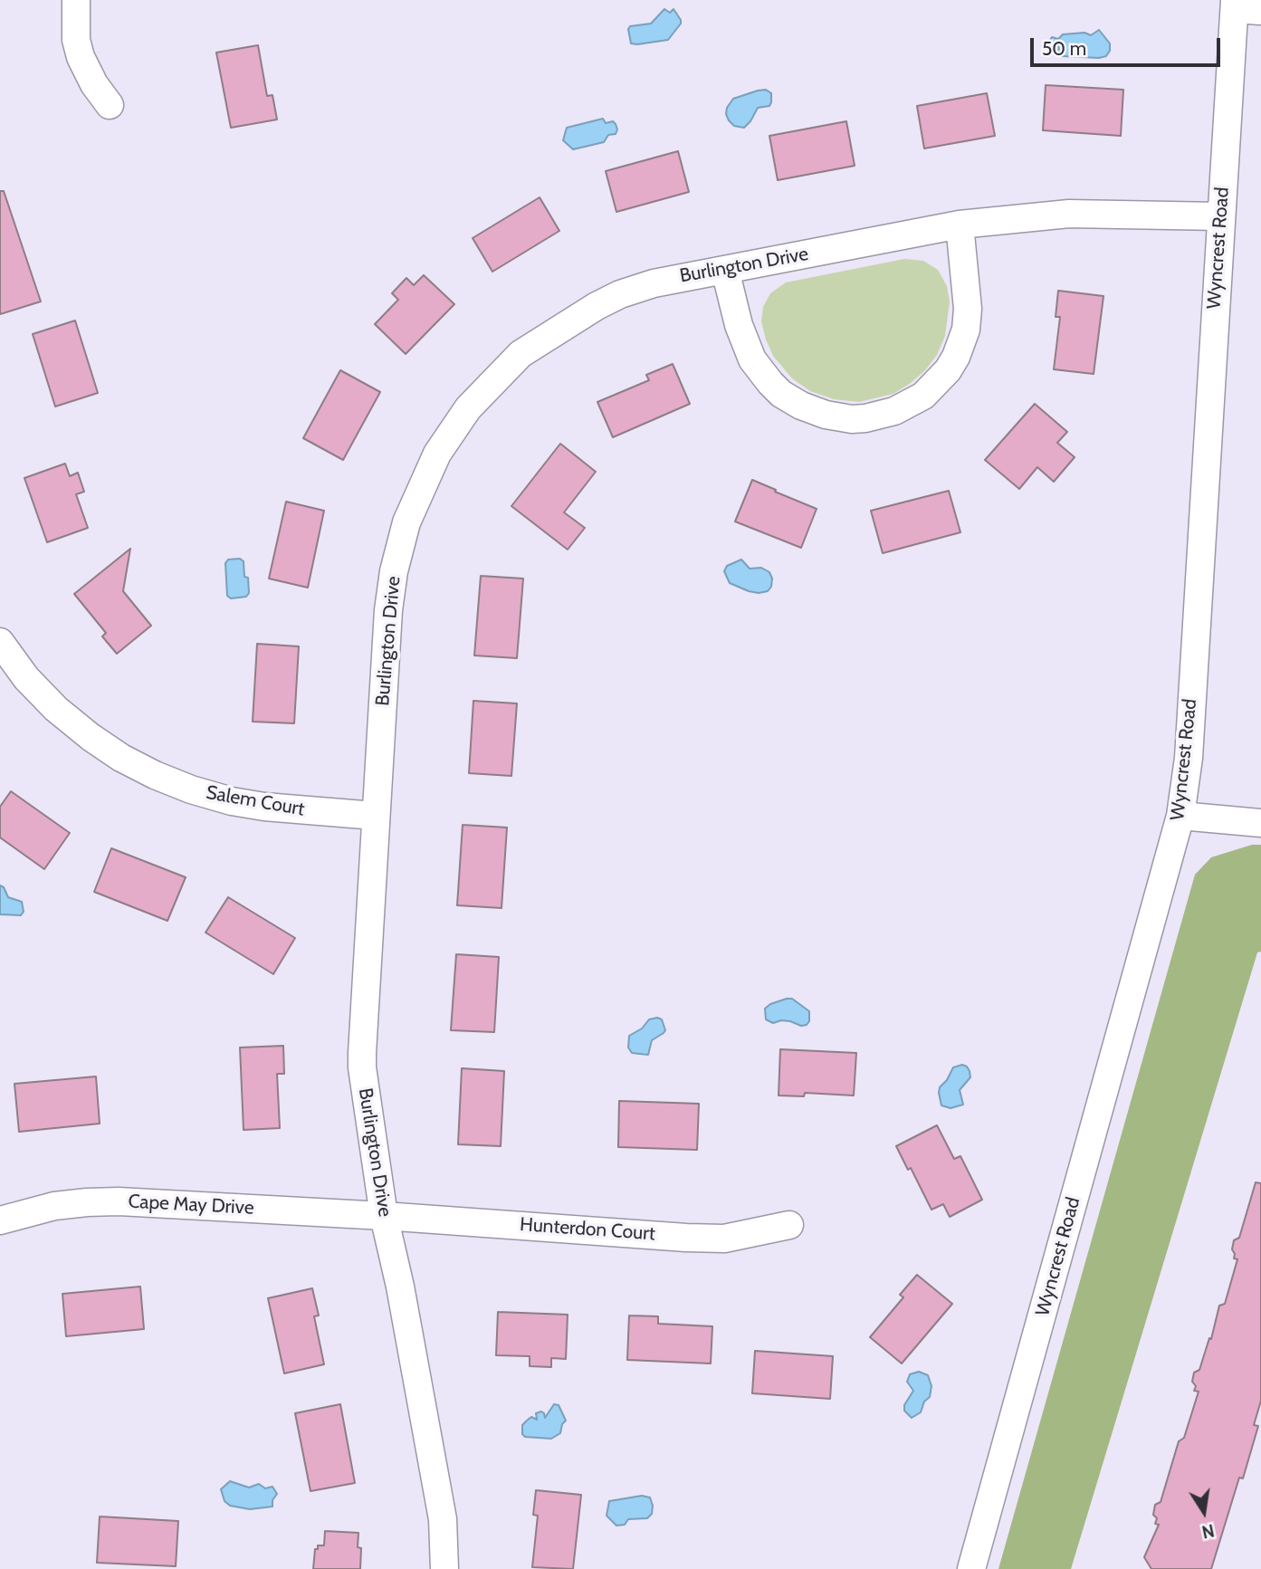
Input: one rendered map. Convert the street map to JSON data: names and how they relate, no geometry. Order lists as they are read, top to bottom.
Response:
{
  "streets": {
    "street": [
      "Wyncrest Road",
      "Burlington Drive",
      "Salem Court",
      "Cape May Drive",
      "Hunterdon Court"
    ]
  },
  "crossings": [
    ["Wyncrest Road", "Burlington Drive"],
    ["Burlington Drive", "Salem Court"],
    ["Burlington Drive", "Cape May Drive"],
    ["Burlington Drive", "Hunterdon Court"],
    ["Cape May Drive", "Hunterdon Court"]
  ],
  "scale_bar": "50 m",
  "north": "bottom"
}
